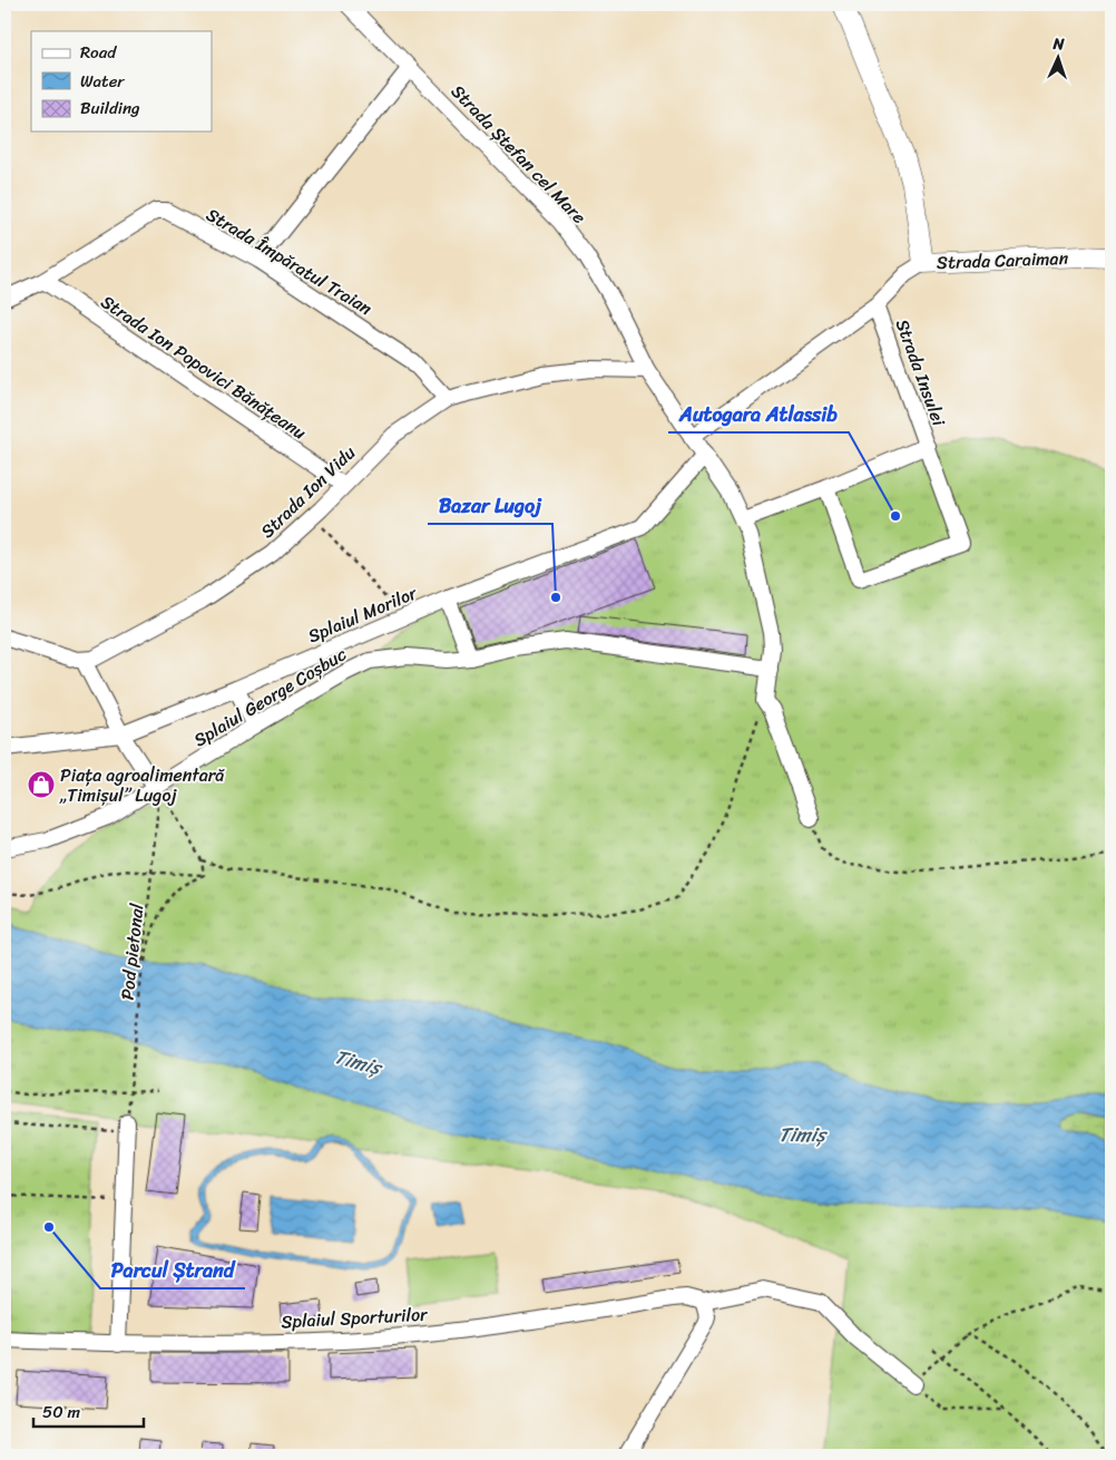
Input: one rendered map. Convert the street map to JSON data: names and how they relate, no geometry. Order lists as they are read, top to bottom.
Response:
{
  "streets": {
    "main road": ["Strada Caraiman"],
    "street": [
      "Strada Ștefan cel Mare",
      "Strada Împăratul Traian",
      "Strada Ion Popovici Bănățeanu",
      "Strada Insulei",
      "Strada Ion Vidu",
      "Splaiul Morilor",
      "Splaiul George Coșbuc",
      "Splaiul Sporturilor"
    ],
    "path": ["Pod pietonal"]
  },
  "crossings": [
    ["Strada Ștefan cel Mare", "Strada Insulei"],
    ["Strada Ștefan cel Mare", "Strada Ion Vidu"],
    ["Strada Ștefan cel Mare", "Splaiul Morilor"],
    ["Strada Ștefan cel Mare", "Splaiul George Coșbuc"],
    ["Strada Caraiman", "Strada Insulei"],
    ["Strada Împăratul Traian", "Strada Ion Popovici Bănățeanu"],
    ["Strada Împăratul Traian", "Strada Ion Vidu"],
    ["Strada Ion Popovici Bănățeanu", "Strada Ion Vidu"],
    ["Splaiul George Coșbuc", "Pod pietonal"]
  ],
  "water": ["Timiș"],
  "places": {
    "other": ["Autogara Atlassib", "Bazar Lugoj", "Parcul Ștrand"],
    "shop": ["Piața agroalimentară „Timișul” Lugoj"]
  },
  "legend": ["Road", "Water", "Building"],
  "scale_bar": "50 m",
  "north": "top"
}
